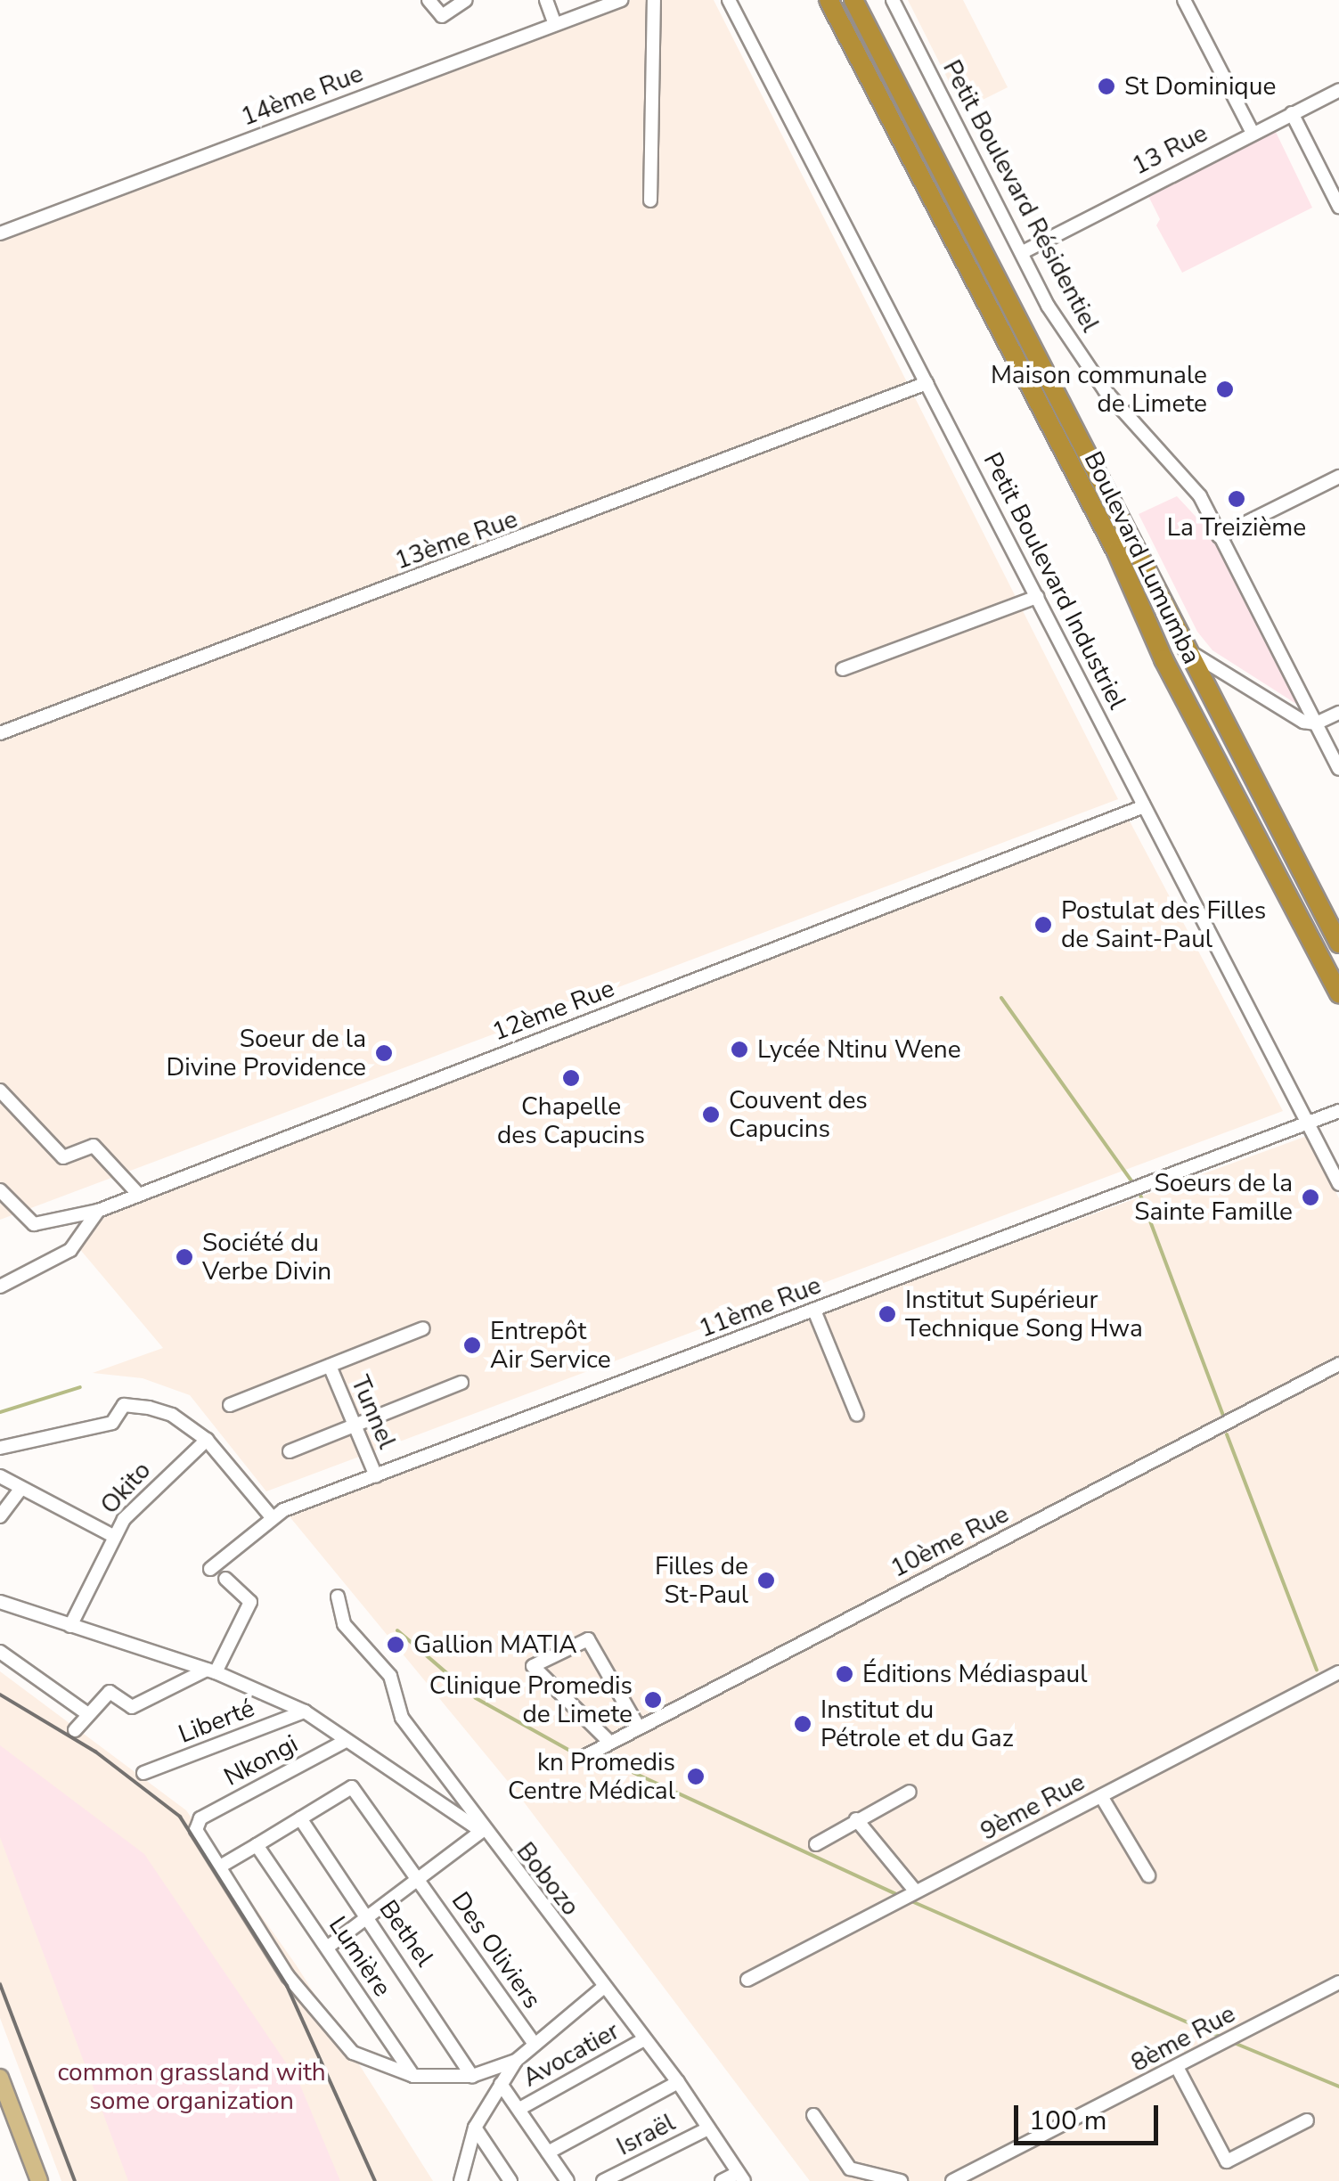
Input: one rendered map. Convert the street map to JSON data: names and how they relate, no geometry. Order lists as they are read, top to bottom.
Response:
{
  "streets": {
    "highway": ["Boulevard Lumumba"],
    "street": [
      "14ème Rue",
      "13 Rue",
      "Petit Boulevard Résidentiel",
      "13ème Rue",
      "Petit Boulevard Industriel",
      "12ème Rue",
      "11ème Rue",
      "Tunnel",
      "Okito",
      "10ème Rue",
      "Liberté",
      "Nkongi",
      "9ème Rue",
      "Bobozo",
      "Bethel",
      "Des Oliviers",
      "Lumière",
      "8ème Rue",
      "Avocatier",
      "Israël"
    ]
  },
  "crossings": [
    ["13 Rue", "Petit Boulevard Résidentiel"],
    ["13ème Rue", "Petit Boulevard Industriel"],
    ["Petit Boulevard Industriel", "12ème Rue"],
    ["Petit Boulevard Industriel", "11ème Rue"],
    ["11ème Rue", "Tunnel"],
    ["Bobozo", "Des Oliviers"],
    ["Bobozo", "Avocatier"],
    ["Bobozo", "Israël"],
    ["Bethel", "Des Oliviers"]
  ],
  "parks": ["common grassland with some organization"],
  "places": [
    "St Dominique",
    "Maison communale de Limete",
    "La Treizième",
    "Postulat des Filles de Saint-Paul",
    "Lycée Ntinu Wene",
    "Soeur de la Divine Providence",
    "Chapelle des Capucins",
    "Couvent des Capucins",
    "Soeurs de la Sainte Famille",
    "Société du Verbe Divin",
    "Institut Supérieur Technique Song Hwa",
    "Entrepôt Air Service",
    "Filles de St-Paul",
    "Gallion MATIA",
    "Éditions Médiaspaul",
    "Clinique Promedis de Limete",
    "Institut du Pétrole et du Gaz",
    "kn Promedis Centre Médical"
  ],
  "scale_bar": "100 m"
}
